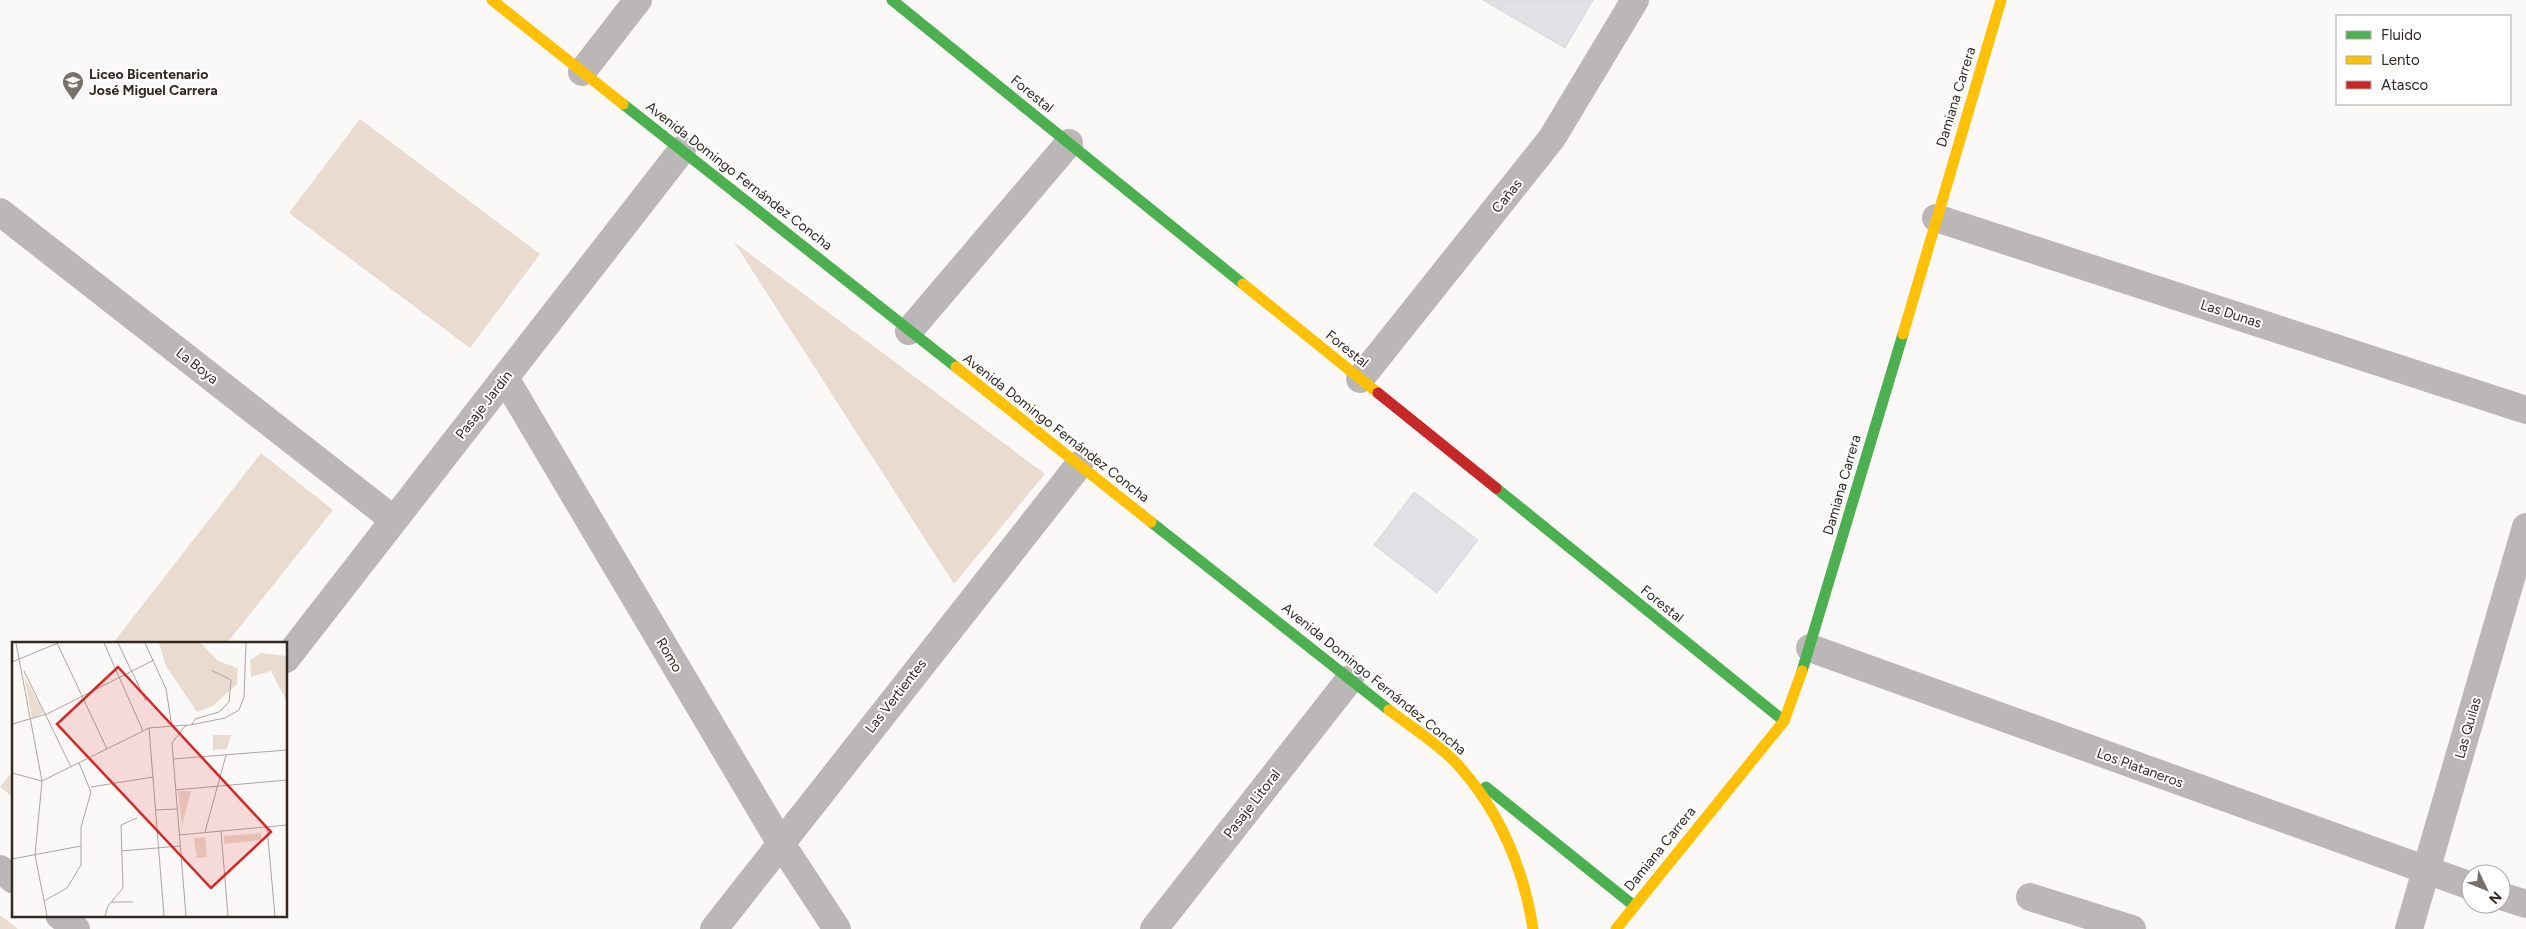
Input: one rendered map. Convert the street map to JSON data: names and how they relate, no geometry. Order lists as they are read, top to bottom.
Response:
{
  "streets": {
    "street": [
      "Forestal",
      "Damiana Carrera",
      "Avenida Domingo Fernández Concha",
      "Cañas",
      "Las Dunas",
      "La Boya",
      "Pasaje Jardín",
      "Romo",
      "Las Vertientes",
      "Las Quilas",
      "Los Plataneros",
      "Pasaje Litoral"
    ]
  },
  "crossings": [
    ["Forestal", "Damiana Carrera"],
    ["Forestal", "Cañas"],
    ["Damiana Carrera", "Las Dunas"],
    ["Damiana Carrera", "Los Plataneros"],
    ["Avenida Domingo Fernández Concha", "Pasaje Jardín"],
    ["Avenida Domingo Fernández Concha", "Las Vertientes"],
    ["Avenida Domingo Fernández Concha", "Pasaje Litoral"],
    ["La Boya", "Pasaje Jardín"],
    ["Pasaje Jardín", "Romo"],
    ["Romo", "Las Vertientes"],
    ["Las Quilas", "Los Plataneros"]
  ],
  "places": {
    "school or university": ["Liceo Bicentenario José Miguel Carrera"]
  },
  "legend": ["Fluido", "Lento", "Atasco"],
  "north": "bottom right"
}
